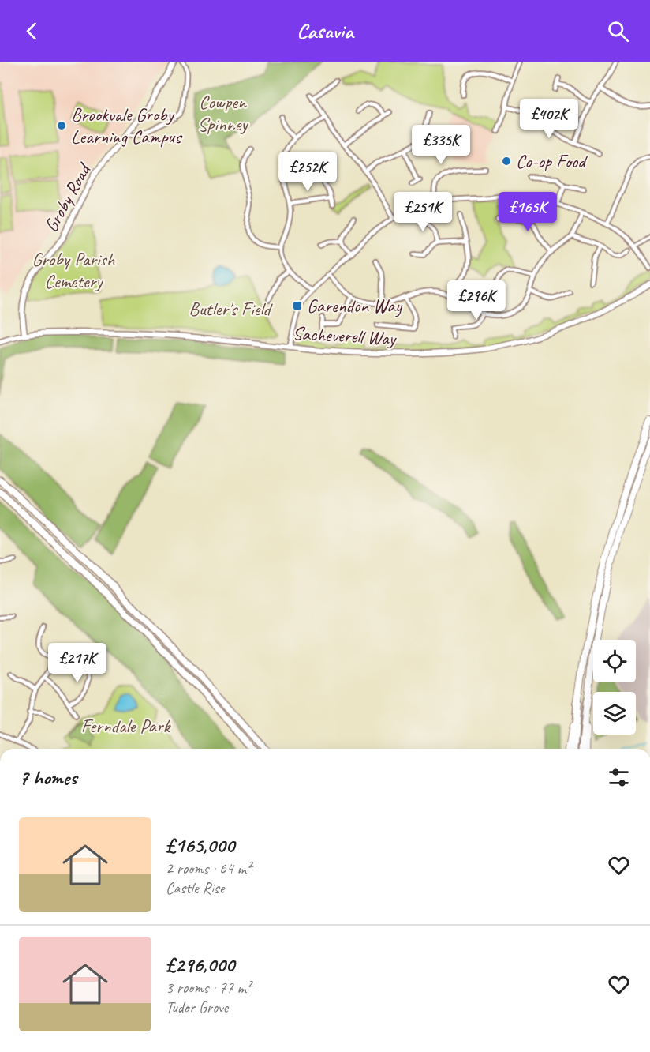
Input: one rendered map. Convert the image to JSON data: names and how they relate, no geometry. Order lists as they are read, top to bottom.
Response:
{
  "streets": {
    "street": ["Groby Road", "Sacheverell Way"]
  },
  "crossings": [
    ["Groby Road", "Sacheverell Way"]
  ],
  "parks": [
    "Cowpen Spinney",
    "Groby Parish Cemetery",
    "Butler's Field",
    "Ferndale Park"
  ],
  "places": {
    "other": ["Brookvale Groby Learning Campus", "Co-op Food"],
    "transit": ["Garendon Way"]
  },
  "page": {
    "header": "Casavia",
    "price": [
      "£402K",
      "£335K",
      "£252K",
      "£251K",
      "£165K",
      "£296K",
      "£217K"
    ],
    "heading": "7 homes",
    "list": [
      {
        "name": "£165,000",
        "note": "2 rooms · 64 m² · Castle Rise"
      },
      {
        "name": "£296,000",
        "note": "3 rooms · 77 m² · Tudor Grove"
      }
    ]
  }
}
